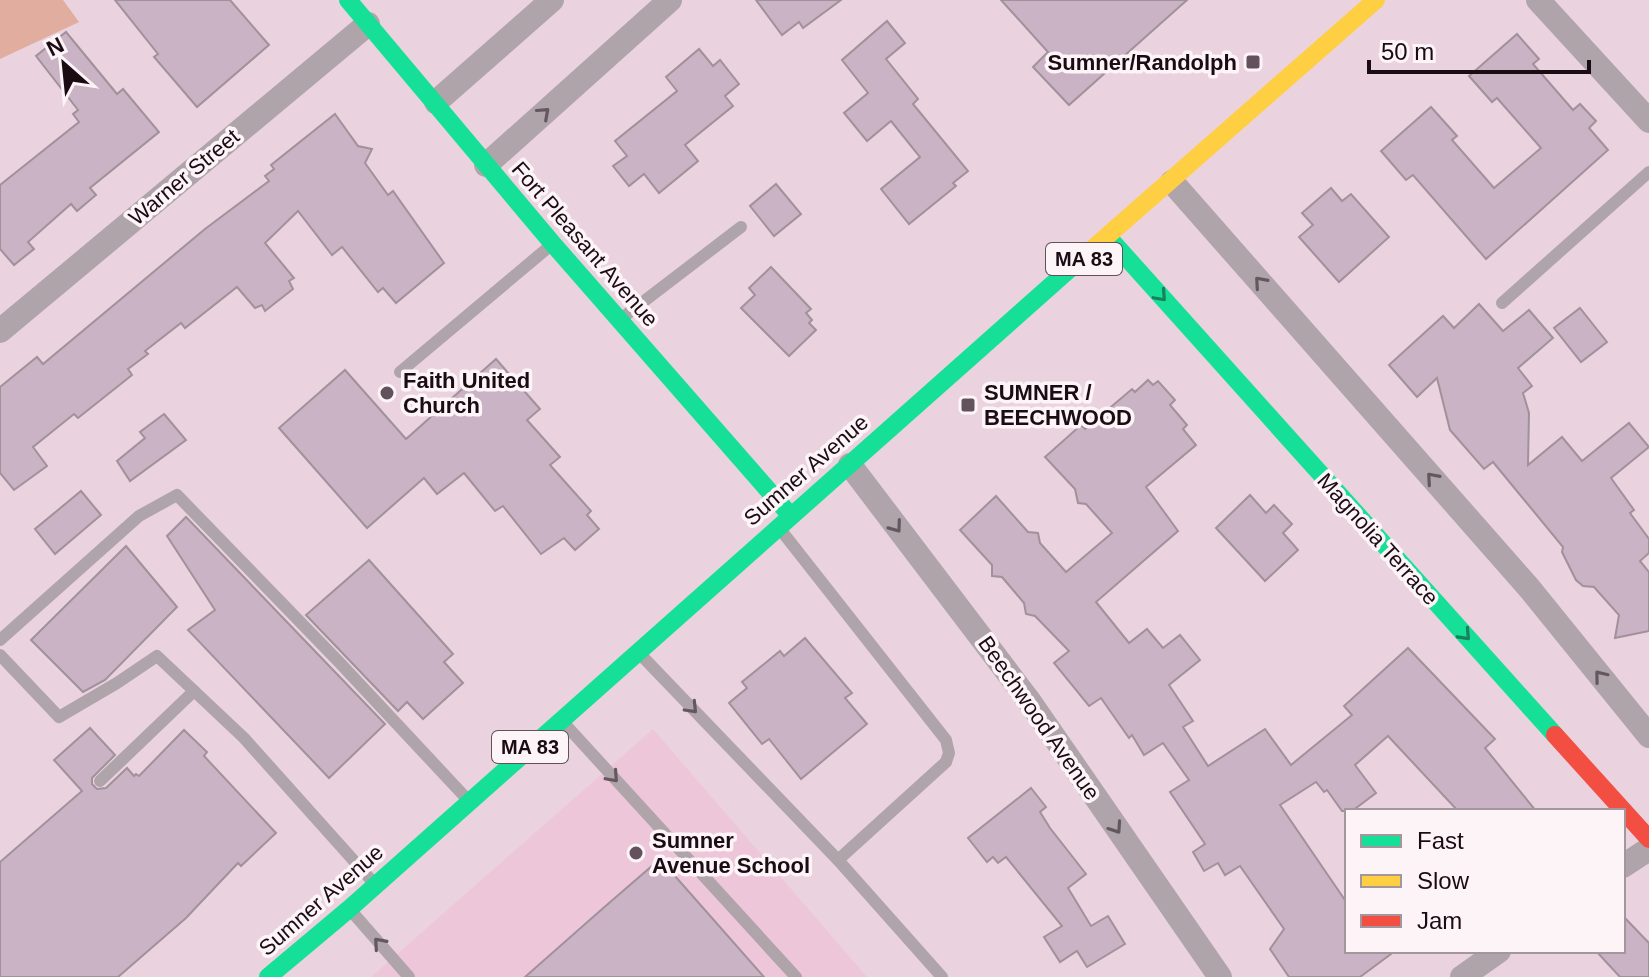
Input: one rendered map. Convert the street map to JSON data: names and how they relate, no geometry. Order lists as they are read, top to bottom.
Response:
{
  "streets": {
    "street": [
      "Warner Street",
      "Fort Pleasant Avenue",
      "MA 83",
      "Sumner Avenue",
      "Magnolia Terrace",
      "Beechwood Avenue"
    ]
  },
  "crossings": [
    ["Warner Street", "Fort Pleasant Avenue"],
    ["Fort Pleasant Avenue", "Sumner Avenue"],
    ["Sumner Avenue", "Magnolia Terrace"],
    ["Sumner Avenue", "Beechwood Avenue"]
  ],
  "one_way": ["Beechwood Avenue"],
  "places": {
    "transit": ["Sumner/Randolph", "SUMNER / BEECHWOOD"],
    "other": ["Faith United Church", "Sumner Avenue School"]
  },
  "legend": ["Fast", "Slow", "Jam"],
  "scale_bar": "50 m",
  "north": "top left"
}
